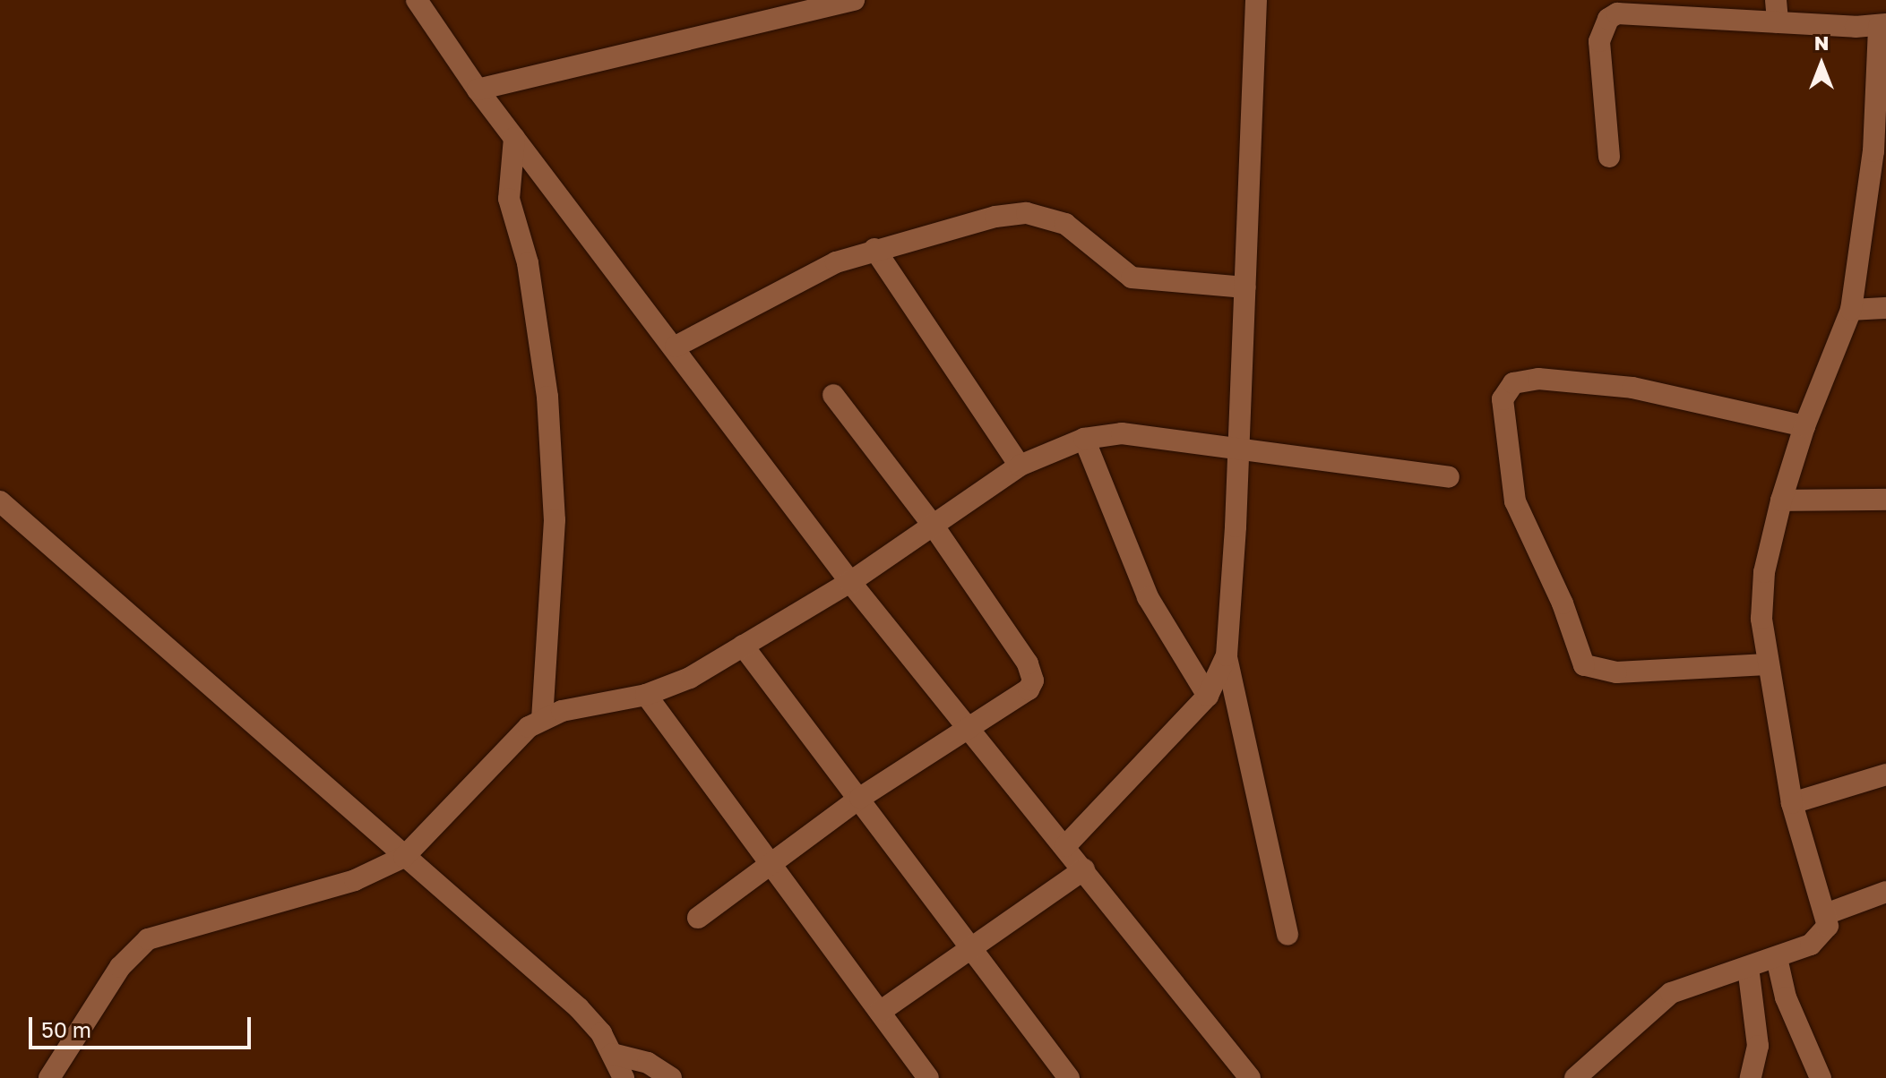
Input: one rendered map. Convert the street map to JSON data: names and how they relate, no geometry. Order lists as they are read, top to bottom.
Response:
{
  "scale_bar": "50 m",
  "north": "top"
}
